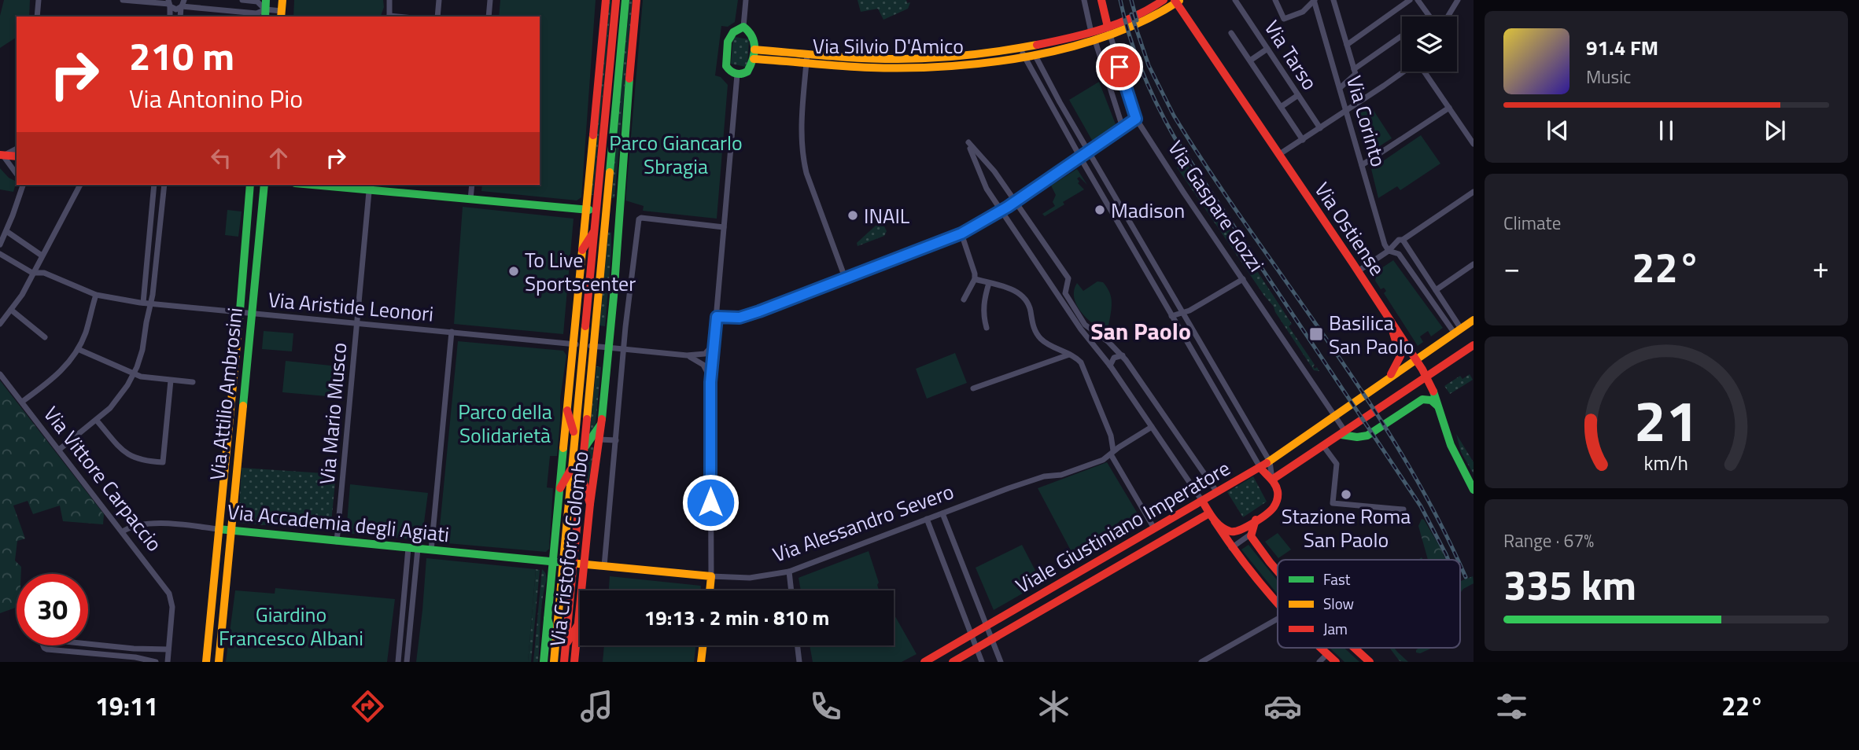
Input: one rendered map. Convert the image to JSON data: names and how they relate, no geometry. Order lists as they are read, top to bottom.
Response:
{
  "streets": {
    "street": [
      "Via Silvio D'Amico",
      "Via Tarso",
      "Via Corinto",
      "Via Gaspare Gozzi",
      "Via Ostiense",
      "Via Aristide Leonori",
      "Via Attilio Ambrosini",
      "Via Mario Musco",
      "Via Vittore Carpaccio",
      "Via Accademia degli Agiati",
      "Via Alessandro Severo",
      "Viale Giustiniano Imperatore",
      "Via Cristoforo Colombo"
    ]
  },
  "crossings": [
    ["Via Silvio D'Amico", "Via Gaspare Gozzi"],
    ["Via Silvio D'Amico", "Via Ostiense"],
    ["Via Gaspare Gozzi", "Viale Giustiniano Imperatore"],
    ["Via Ostiense", "Viale Giustiniano Imperatore"],
    ["Via Aristide Leonori", "Via Attilio Ambrosini"],
    ["Via Aristide Leonori", "Via Mario Musco"],
    ["Via Aristide Leonori", "Via Cristoforo Colombo"],
    ["Via Attilio Ambrosini", "Via Accademia degli Agiati"],
    ["Via Mario Musco", "Via Accademia degli Agiati"],
    ["Via Vittore Carpaccio", "Via Accademia degli Agiati"],
    ["Via Accademia degli Agiati", "Via Alessandro Severo"],
    ["Via Accademia degli Agiati", "Via Cristoforo Colombo"],
    ["Via Alessandro Severo", "Via Cristoforo Colombo"]
  ],
  "districts": ["San Paolo"],
  "parks": ["Parco Giancarlo Sbragia", "Parco della Solidarietà", "Giardino Francesco Albani"],
  "places": {
    "other": [
      "Madison",
      "INAIL",
      "To Live Sportscenter",
      "Stazione Roma San Paolo"
    ],
    "transit": ["Basilica San Paolo"]
  },
  "legend": ["Fast", "Slow", "Jam"],
  "page": {
    "turn": ["210 m", "Via Antonino Pio"],
    "song": ["91.4 FM", "Music"],
    "tile": [
      "Climate",
      ["Range · 67%", "335 km"]
    ],
    "heat": ["−", "22°", "+"],
    "limit": "30",
    "trip": "19:13 · 2 min · 810 m",
    "tabs": ["19:11", "22°"],
    "gauge": ["21", "km/h"]
  }
}
